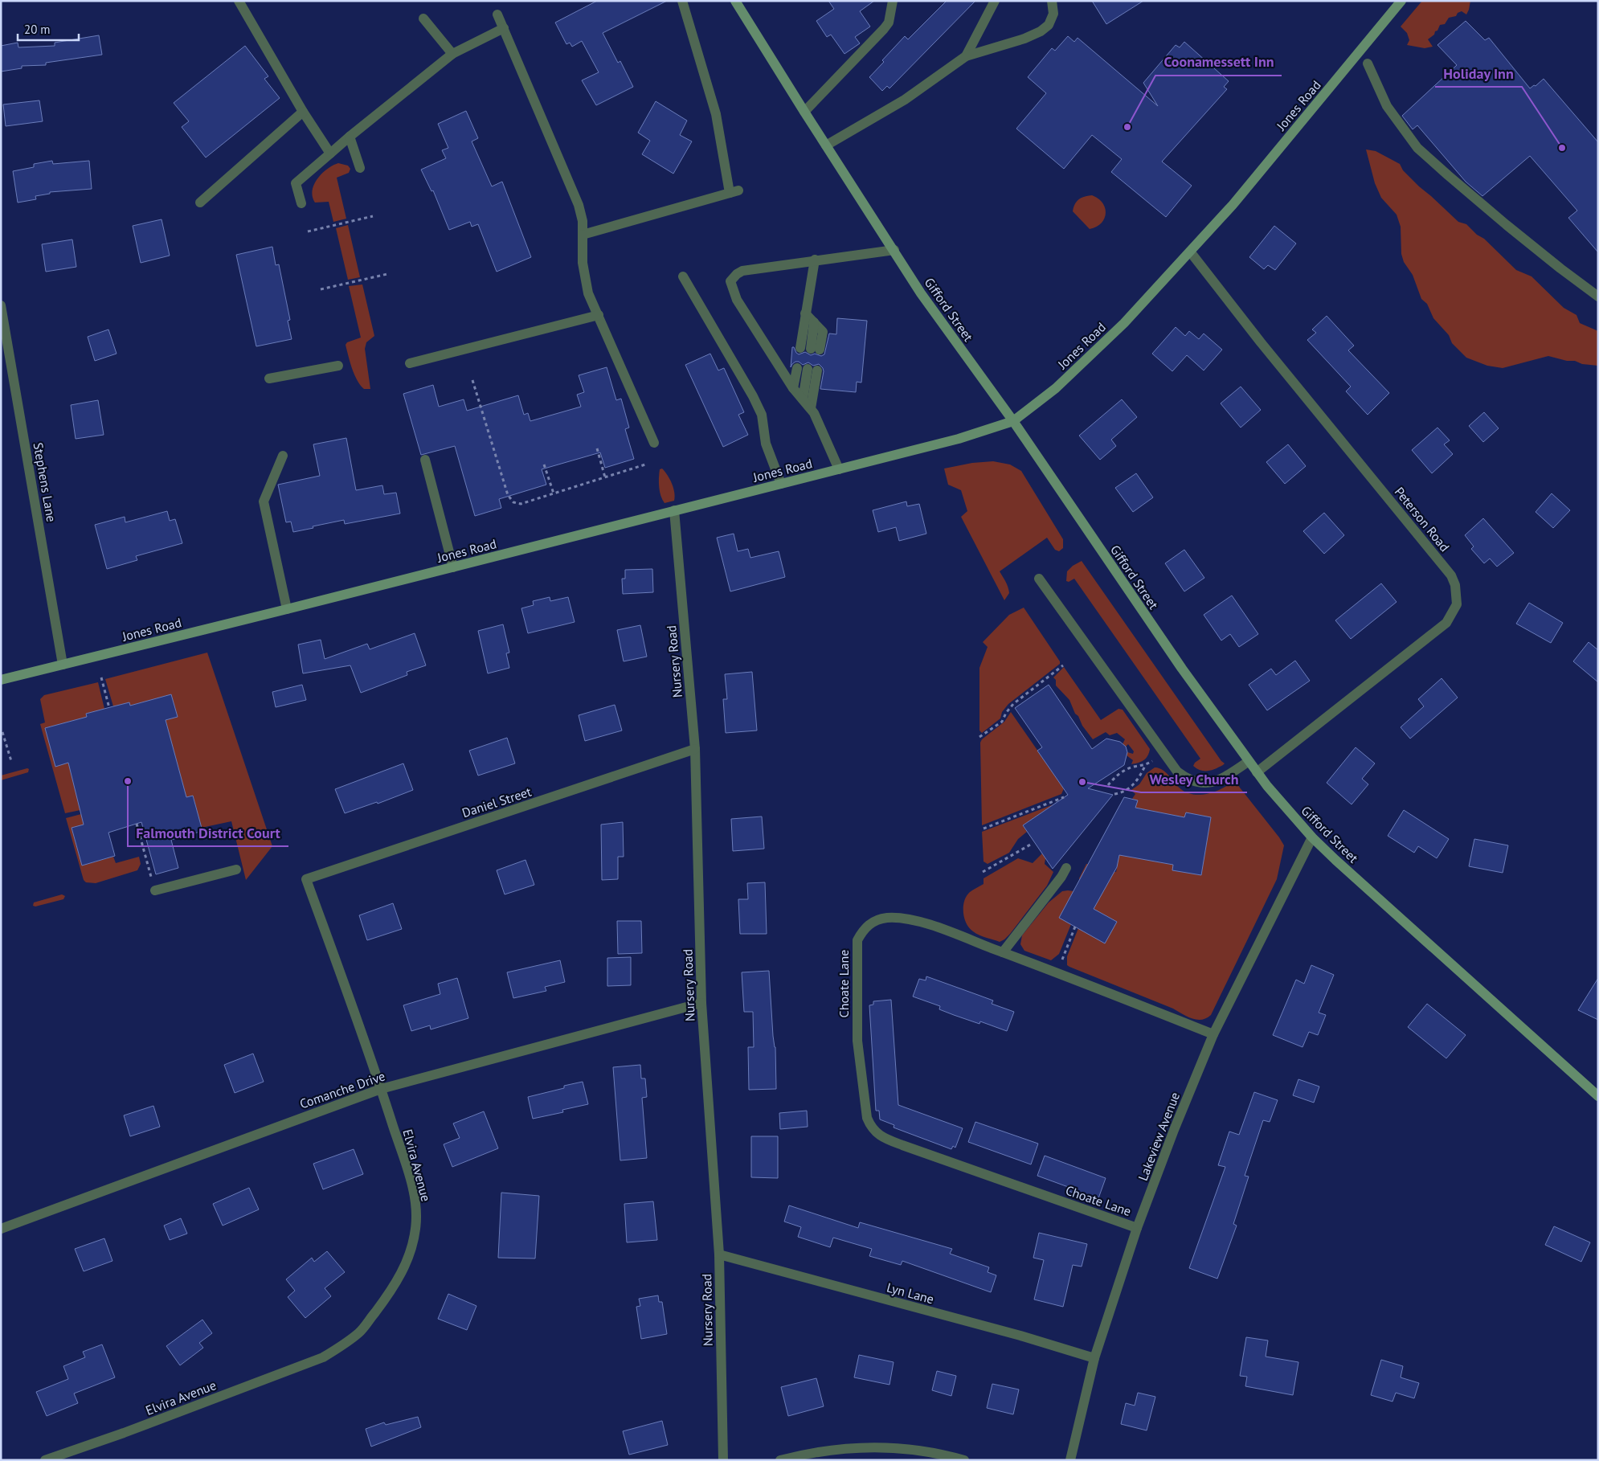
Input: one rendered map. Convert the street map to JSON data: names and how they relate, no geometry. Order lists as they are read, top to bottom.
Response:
{
  "streets": {
    "main road": ["Jones Road", "Gifford Street"],
    "street": [
      "Stephens Lane",
      "Peterson Road",
      "Nursery Road",
      "Daniel Street",
      "Choate Lane",
      "Comanche Drive",
      "Lakeview Avenue",
      "Elvira Avenue",
      "Lyn Lane"
    ]
  },
  "crossings": [
    ["Jones Road", "Gifford Street"],
    ["Jones Road", "Stephens Lane"],
    ["Jones Road", "Peterson Road"],
    ["Jones Road", "Nursery Road"],
    ["Gifford Street", "Peterson Road"],
    ["Gifford Street", "Lakeview Avenue"],
    ["Nursery Road", "Daniel Street"],
    ["Nursery Road", "Comanche Drive"],
    ["Nursery Road", "Lyn Lane"],
    ["Daniel Street", "Elvira Avenue"],
    ["Choate Lane", "Lakeview Avenue"],
    ["Comanche Drive", "Elvira Avenue"],
    ["Lakeview Avenue", "Lyn Lane"]
  ],
  "places": [
    "Coonamessett Inn",
    "Holiday Inn",
    "Falmouth District Court",
    "Wesley Church"
  ],
  "scale_bar": "20 m"
}
